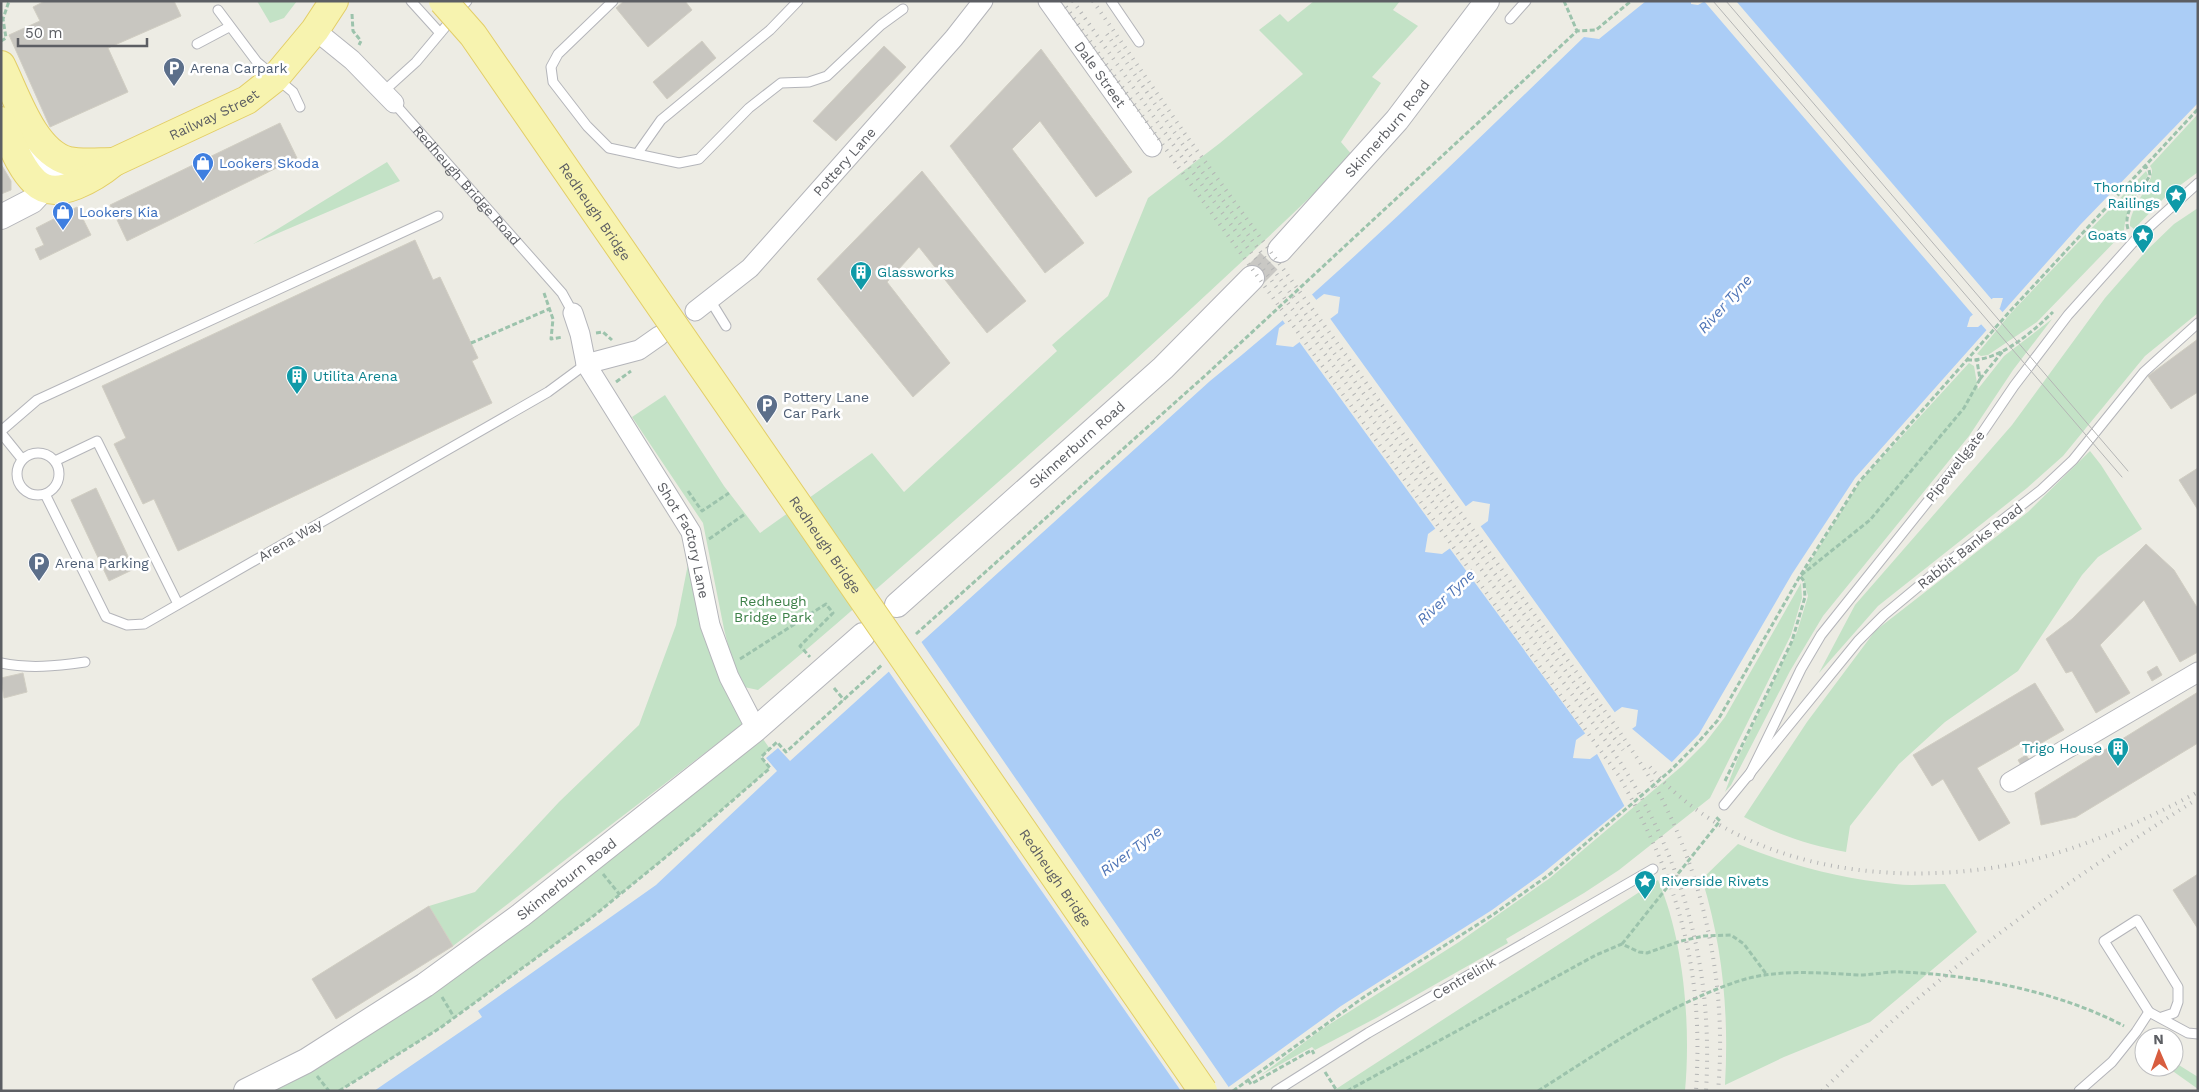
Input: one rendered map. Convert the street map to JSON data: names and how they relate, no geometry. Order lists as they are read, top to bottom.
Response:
{
  "streets": {
    "main road": ["Railway Street", "Redheugh Bridge"],
    "street": [
      "Dale Street",
      "Skinnerburn Road",
      "Pottery Lane",
      "Redheugh Bridge Road",
      "Shot Factory Lane"
    ],
    "lane": [
      "Pipewellgate",
      "Arena Way",
      "Rabbit Banks Road",
      "Centrelink"
    ]
  },
  "crossings": [
    ["Railway Street", "Redheugh Bridge Road"],
    ["Skinnerburn Road", "Shot Factory Lane"],
    ["Redheugh Bridge Road", "Arena Way"],
    ["Redheugh Bridge Road", "Shot Factory Lane"],
    ["Pipewellgate", "Rabbit Banks Road"],
    ["Arena Way", "Shot Factory Lane"]
  ],
  "water": ["River Tyne"],
  "parks": ["Redheugh Bridge Park"],
  "places": {
    "parking": ["Arena Carpark", "Pottery Lane Car Park", "Arena Parking"],
    "shop": ["Lookers Skoda", "Lookers Kia"],
    "place": ["Thornbird Railings", "Goats", "Riverside Rivets"],
    "building": ["Glassworks", "Utilita Arena", "Trigo House"]
  },
  "scale_bar": "50 m",
  "north": "top"
}
